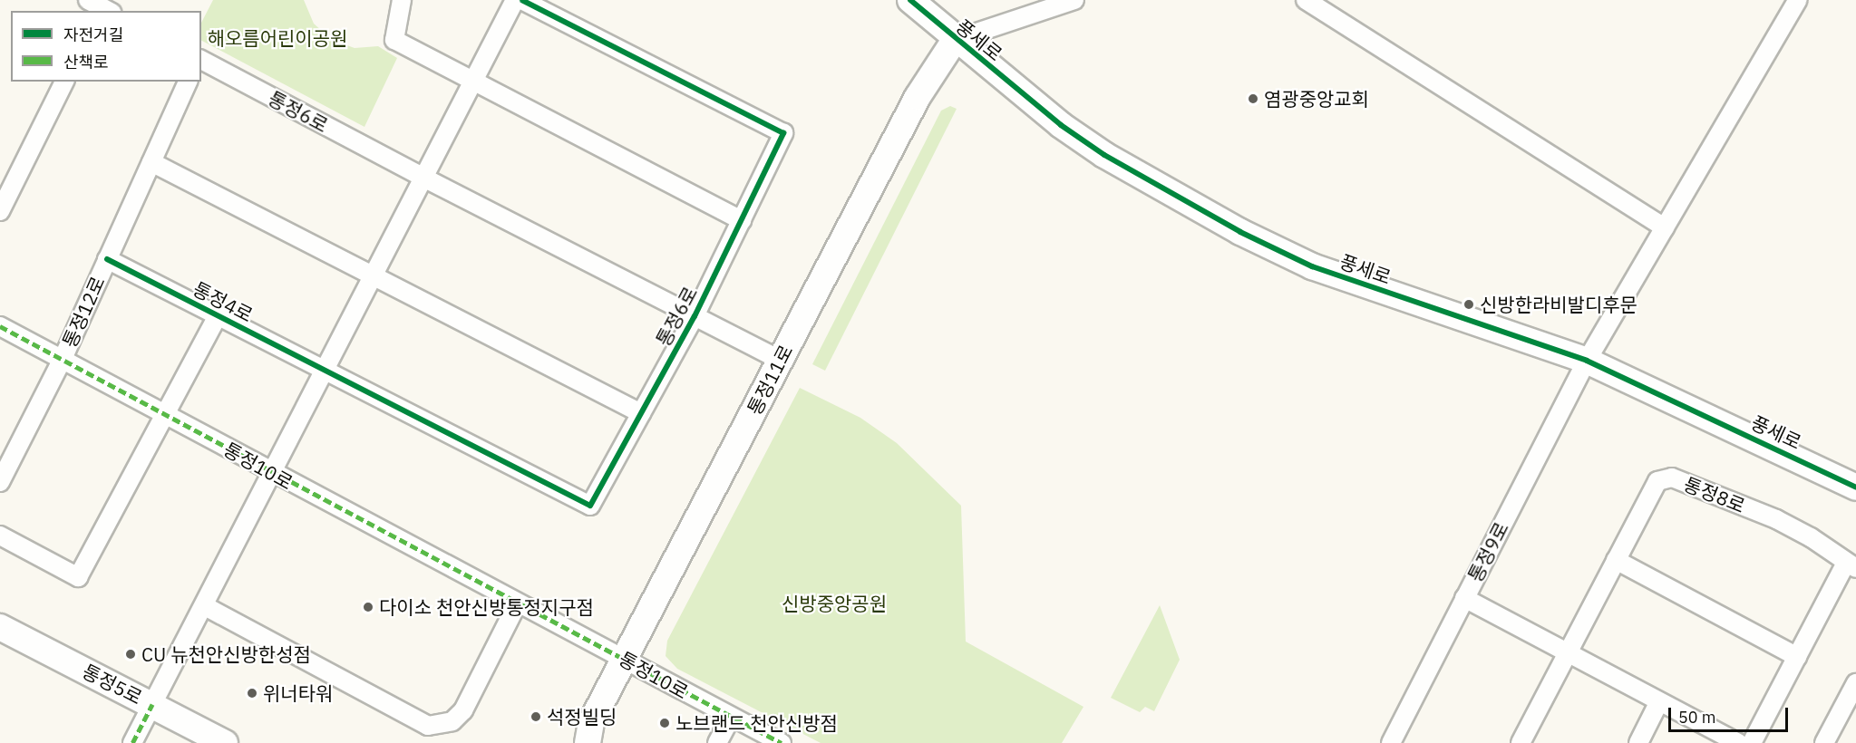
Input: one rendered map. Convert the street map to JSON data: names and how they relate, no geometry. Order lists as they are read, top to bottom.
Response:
{
  "streets": {
    "street": [
      "풍세로",
      "통정6로",
      "통정4로",
      "통정12로",
      "통정11로",
      "통정10로",
      "통정8로",
      "통정9로",
      "통정5로"
    ]
  },
  "crossings": [
    ["풍세로", "통정11로"],
    ["풍세로", "통정9로"],
    ["통정6로", "통정4로"],
    ["통정6로", "통정11로"],
    ["통정4로", "통정12로"],
    ["통정4로", "통정10로"],
    ["통정12로", "통정10로"],
    ["통정11로", "통정10로"]
  ],
  "parks": ["해오름어린이공원", "신방중앙공원"],
  "places": [
    "염광중앙교회",
    "신방한라비발디후문",
    "다이소 천안신방통정지구점",
    "CU 뉴천안신방한성점",
    "위너타워",
    "석정빌딩",
    "노브랜드 천안신방점"
  ],
  "legend": ["자전거길", "산책로"],
  "scale_bar": "50 m"
}
